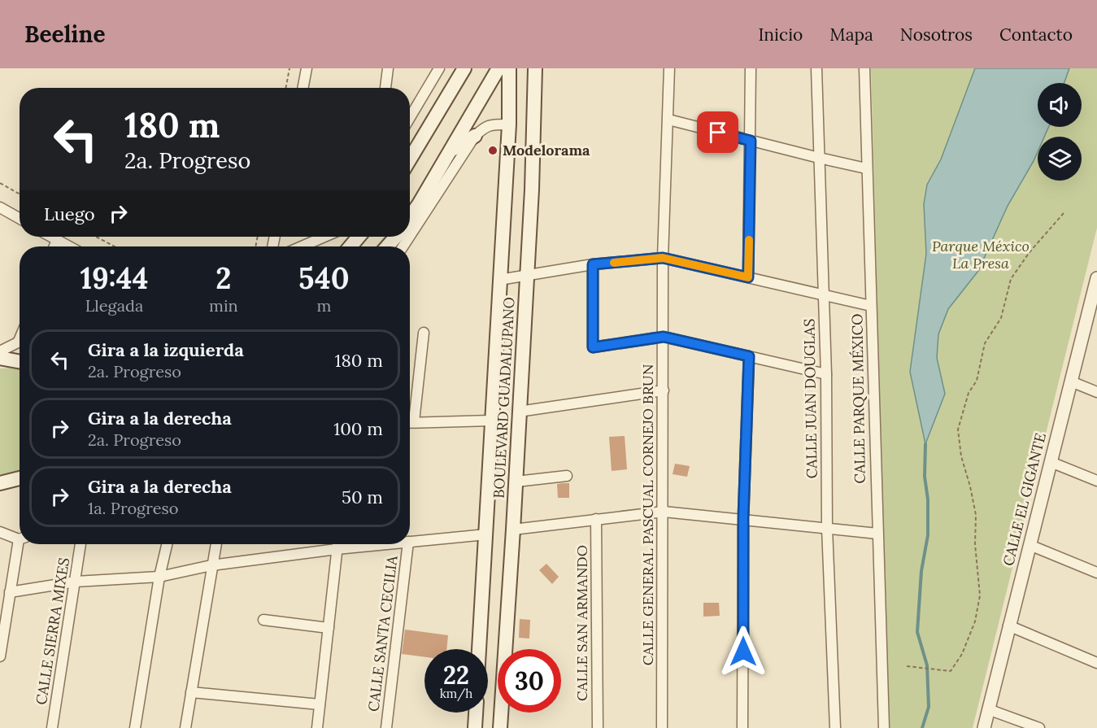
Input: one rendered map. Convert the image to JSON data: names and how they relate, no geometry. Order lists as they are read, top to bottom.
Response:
{
  "streets": {
    "main road": ["BOULEVARD GUADALUPANO"],
    "street": [
      "CALLE JUAN DOUGLAS",
      "CALLE PARQUE MÉXICO",
      "CALLE EL GIGANTE",
      "CALLE GENERAL PASCUAL CORNEJO BRUN",
      "CALLE SAN ARMANDO",
      "CALLE SIERRA MIXES",
      "CALLE SANTA CECILIA"
    ]
  },
  "parks": ["Parque México La Presa"],
  "places": ["Modelorama"],
  "page": {
    "header": "Beeline",
    "nav": [
      "Inicio",
      "Mapa",
      "Nosotros",
      "Contacto"
    ],
    "turn": ["180 m", "2a. Progreso"],
    "then": "Luego",
    "eta": [
      "19:44",
      "Llegada",
      "2",
      "min",
      "540",
      "m"
    ],
    "list": [
      {
        "name": "Gira a la izquierda",
        "note": "2a. Progreso",
        "value": "180 m"
      },
      {
        "name": "Gira a la derecha",
        "note": "2a. Progreso",
        "value": "100 m"
      },
      {
        "name": "Gira a la derecha",
        "note": "1a. Progreso",
        "value": "50 m"
      }
    ],
    "speed": "22 km/h",
    "limit": "30"
  }
}
